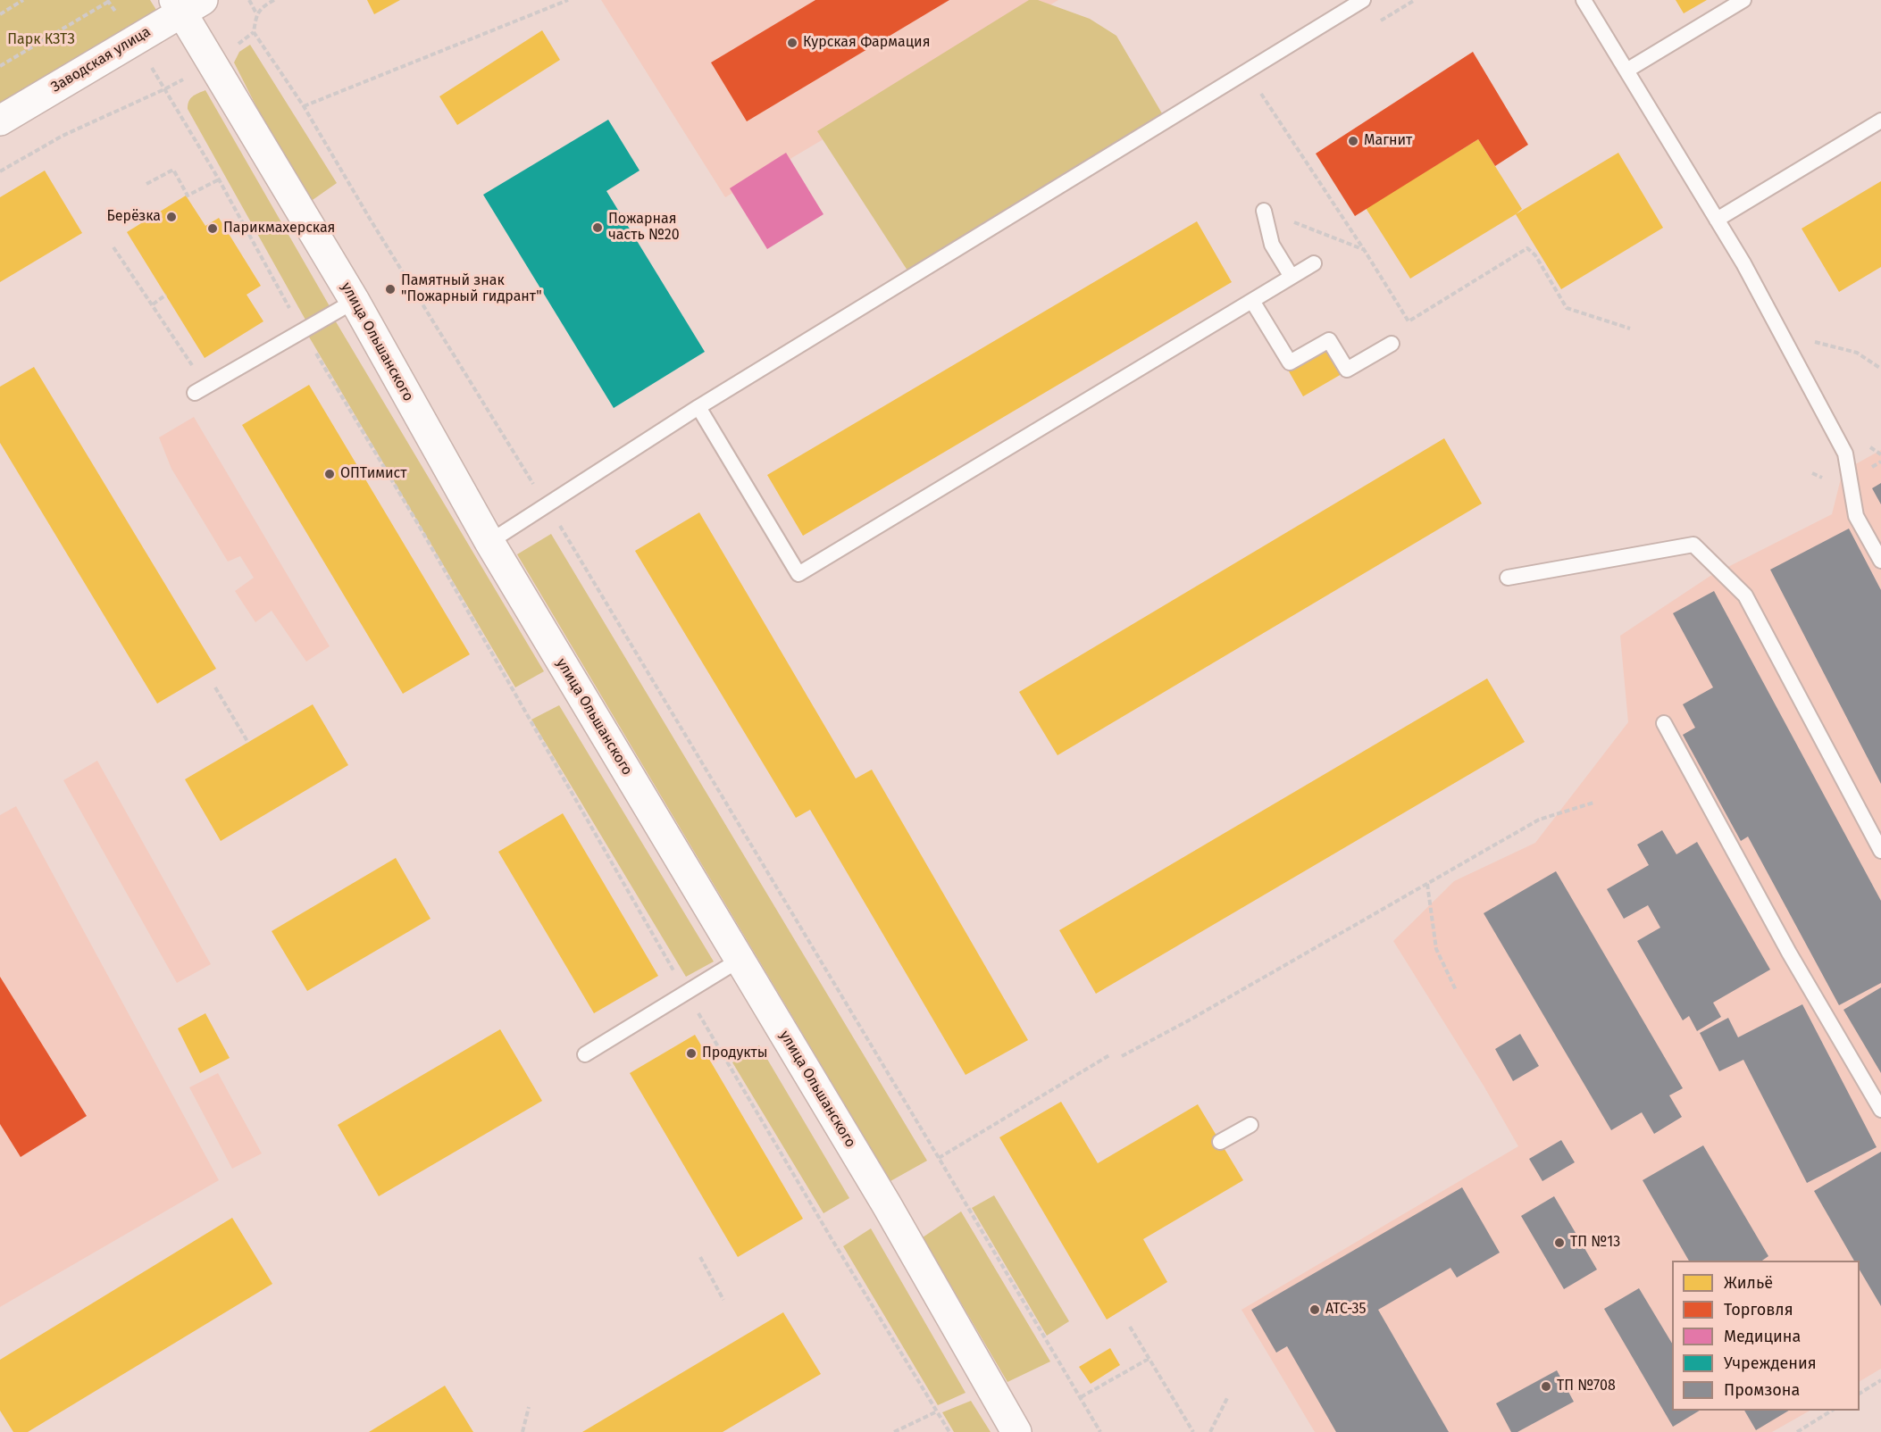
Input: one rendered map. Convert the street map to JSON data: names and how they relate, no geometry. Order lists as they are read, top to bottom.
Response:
{
  "streets": {
    "street": ["Заводская улица", "улица Ольшанского"]
  },
  "crossings": [
    ["Заводская улица", "улица Ольшанского"]
  ],
  "parks": ["Парк КЗТЗ"],
  "places": [
    "Курская Фармация",
    "Магнит",
    "Берёзка",
    "Пожарная часть №20",
    "Парикмахерская",
    "Памятный знак \"Пожарный гидрант\"",
    "ОПТимист",
    "Продукты",
    "ТП №13",
    "АТС-35",
    "ТП №708"
  ],
  "legend": [
    "Жильё",
    "Торговля",
    "Медицина",
    "Учреждения",
    "Промзона"
  ]
}
